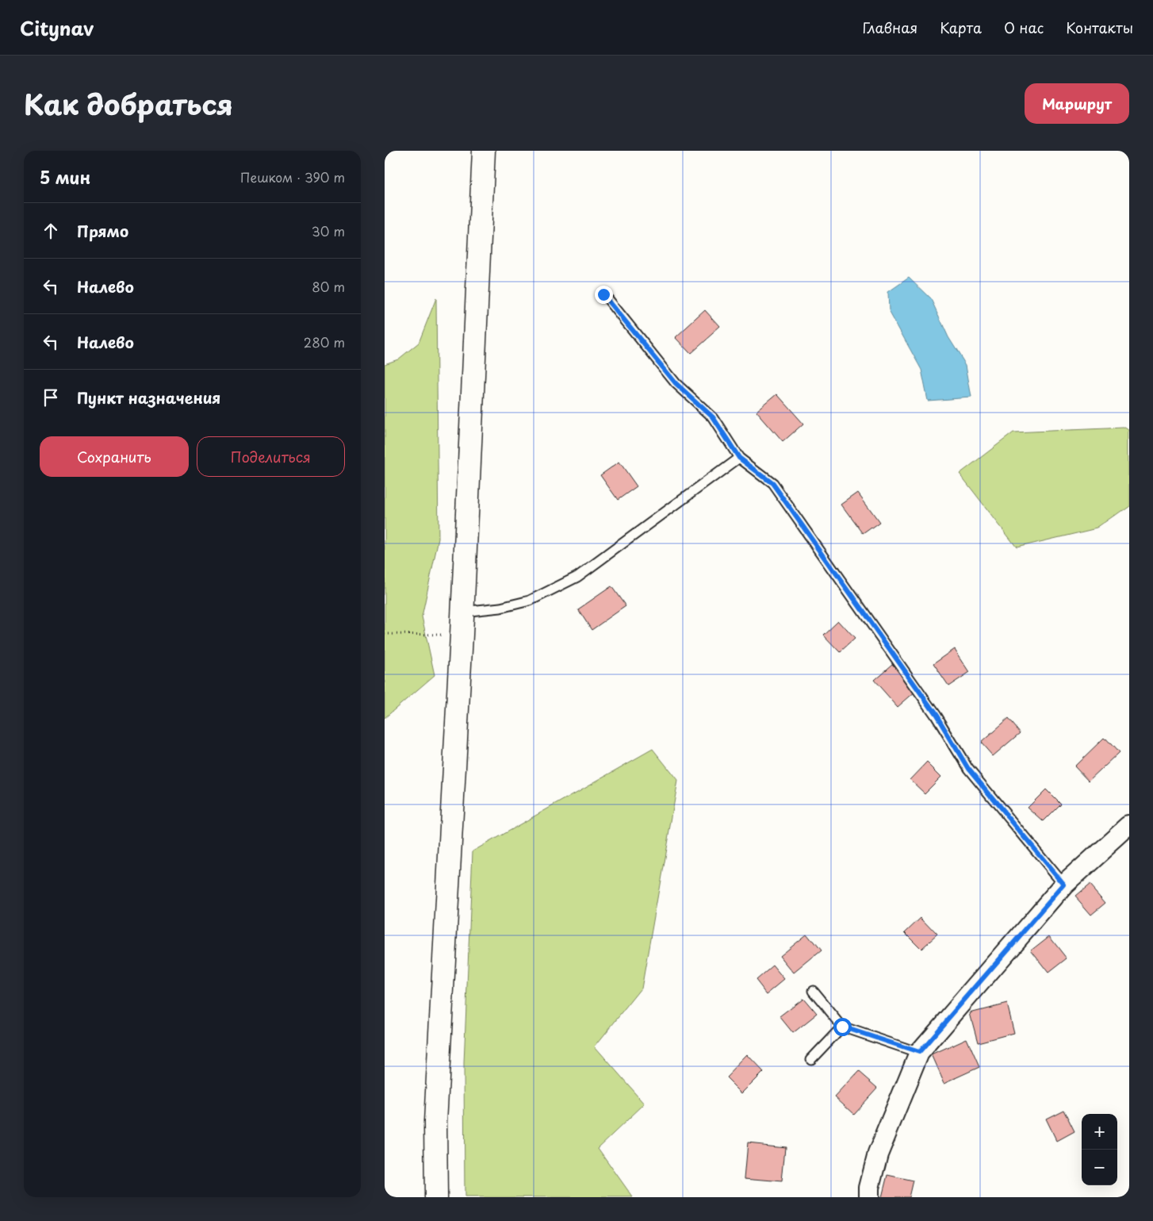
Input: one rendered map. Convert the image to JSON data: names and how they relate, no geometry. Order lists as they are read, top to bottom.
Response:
{
  "page": {
    "header": "Citynav",
    "nav": [
      "Главная",
      "Карта",
      "О нас",
      "Контакты"
    ],
    "title": "Как добраться",
    "buttons": [
      "Маршрут",
      ["Сохранить", "Поделиться"]
    ],
    "heading": ["5 мин", "Пешком · 390 m"],
    "list": [
      ["Прямо", "30 m"],
      ["Налево", "80 m"],
      ["Налево", "280 m"],
      "Пункт назначения"
    ],
    "map_buttons": ["+", "−"]
  }
}
